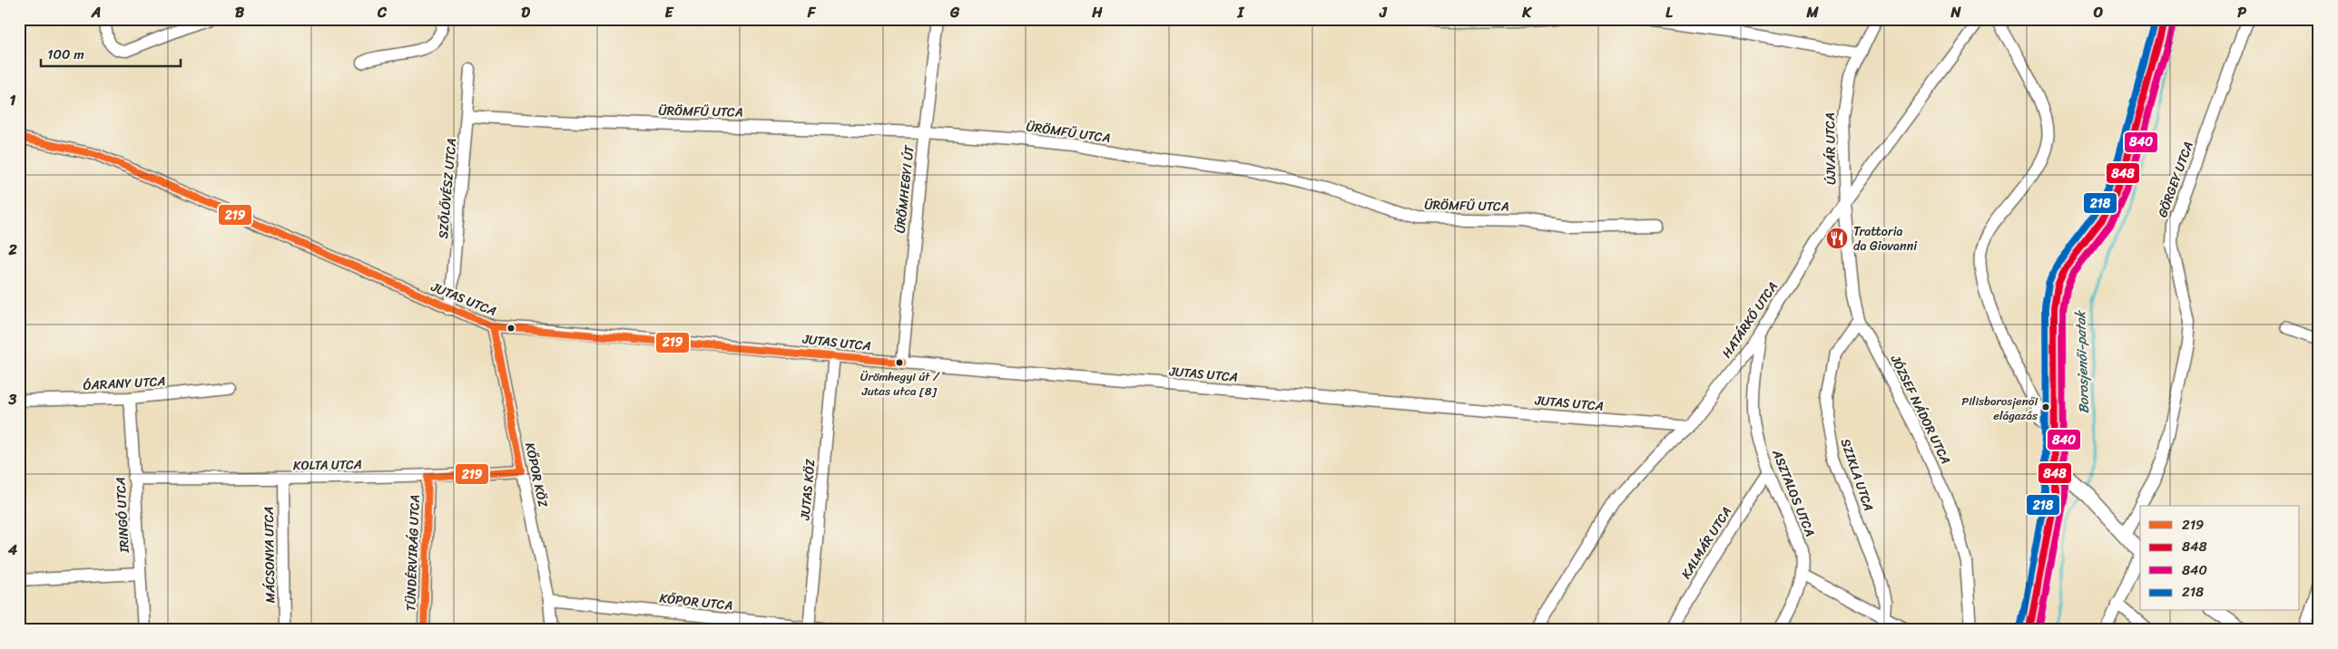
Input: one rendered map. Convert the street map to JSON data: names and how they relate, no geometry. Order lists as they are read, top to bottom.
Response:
{
  "streets": {
    "street": [
      "ÜRÖMFŰ UTCA",
      "ÚJVÁR UTCA",
      "GÖRGEY UTCA",
      "SZŐLŐVÉSZ UTCA",
      "ÜRÖMHEGYI ÚT",
      "JUTAS UTCA",
      "HATÁRKŐ UTCA",
      "ÓARANY UTCA",
      "JÓZSEF NÁDOR UTCA",
      "KOLTA UTCA",
      "KŐPOR KÖZ",
      "SZIKLA UTCA",
      "JUTAS KÖZ",
      "ASZTALOS UTCA",
      "IRINGÓ UTCA",
      "KALMÁR UTCA",
      "TÜNDÉRVIRÁG UTCA",
      "MÁCSONYA UTCA",
      "KŐPOR UTCA"
    ]
  },
  "crossings": [
    ["ÜRÖMFŰ UTCA", "SZŐLŐVÉSZ UTCA"],
    ["ÜRÖMFŰ UTCA", "ÜRÖMHEGYI ÚT"],
    ["ÚJVÁR UTCA", "HATÁRKŐ UTCA"],
    ["ÚJVÁR UTCA", "JÓZSEF NÁDOR UTCA"],
    ["SZŐLŐVÉSZ UTCA", "JUTAS UTCA"],
    ["ÜRÖMHEGYI ÚT", "JUTAS UTCA"],
    ["JUTAS UTCA", "HATÁRKŐ UTCA"],
    ["JUTAS UTCA", "KŐPOR KÖZ"],
    ["JUTAS UTCA", "JUTAS KÖZ"],
    ["HATÁRKŐ UTCA", "JÓZSEF NÁDOR UTCA"],
    ["HATÁRKŐ UTCA", "ASZTALOS UTCA"],
    ["ÓARANY UTCA", "IRINGÓ UTCA"],
    ["JÓZSEF NÁDOR UTCA", "SZIKLA UTCA"],
    ["KOLTA UTCA", "KŐPOR KÖZ"],
    ["KOLTA UTCA", "IRINGÓ UTCA"],
    ["KOLTA UTCA", "TÜNDÉRVIRÁG UTCA"],
    ["KOLTA UTCA", "MÁCSONYA UTCA"],
    ["KŐPOR KÖZ", "KŐPOR UTCA"],
    ["JUTAS KÖZ", "KŐPOR UTCA"],
    ["ASZTALOS UTCA", "KALMÁR UTCA"]
  ],
  "water": ["Borosjenői-patak"],
  "places": {
    "restaurant": ["Trattoria da Giovanni"],
    "other": ["Ürömhegyi út / Jutas utca [8]", "Pilisborosjenői elágazás"]
  },
  "lines": [
    "transit line 848",
    "transit line 218",
    "transit line 840",
    "transit line 219"
  ],
  "legend": [
    "219",
    "848",
    "840",
    "218"
  ],
  "scale_bar": "100 m",
  "grid": {
    "columns": [
      "A",
      "B",
      "C",
      "D",
      "E",
      "F",
      "G",
      "H",
      "I",
      "J",
      "K",
      "L",
      "M",
      "N",
      "O",
      "P"
    ],
    "rows": [
      "1",
      "2",
      "3",
      "4"
    ]
  }
}
